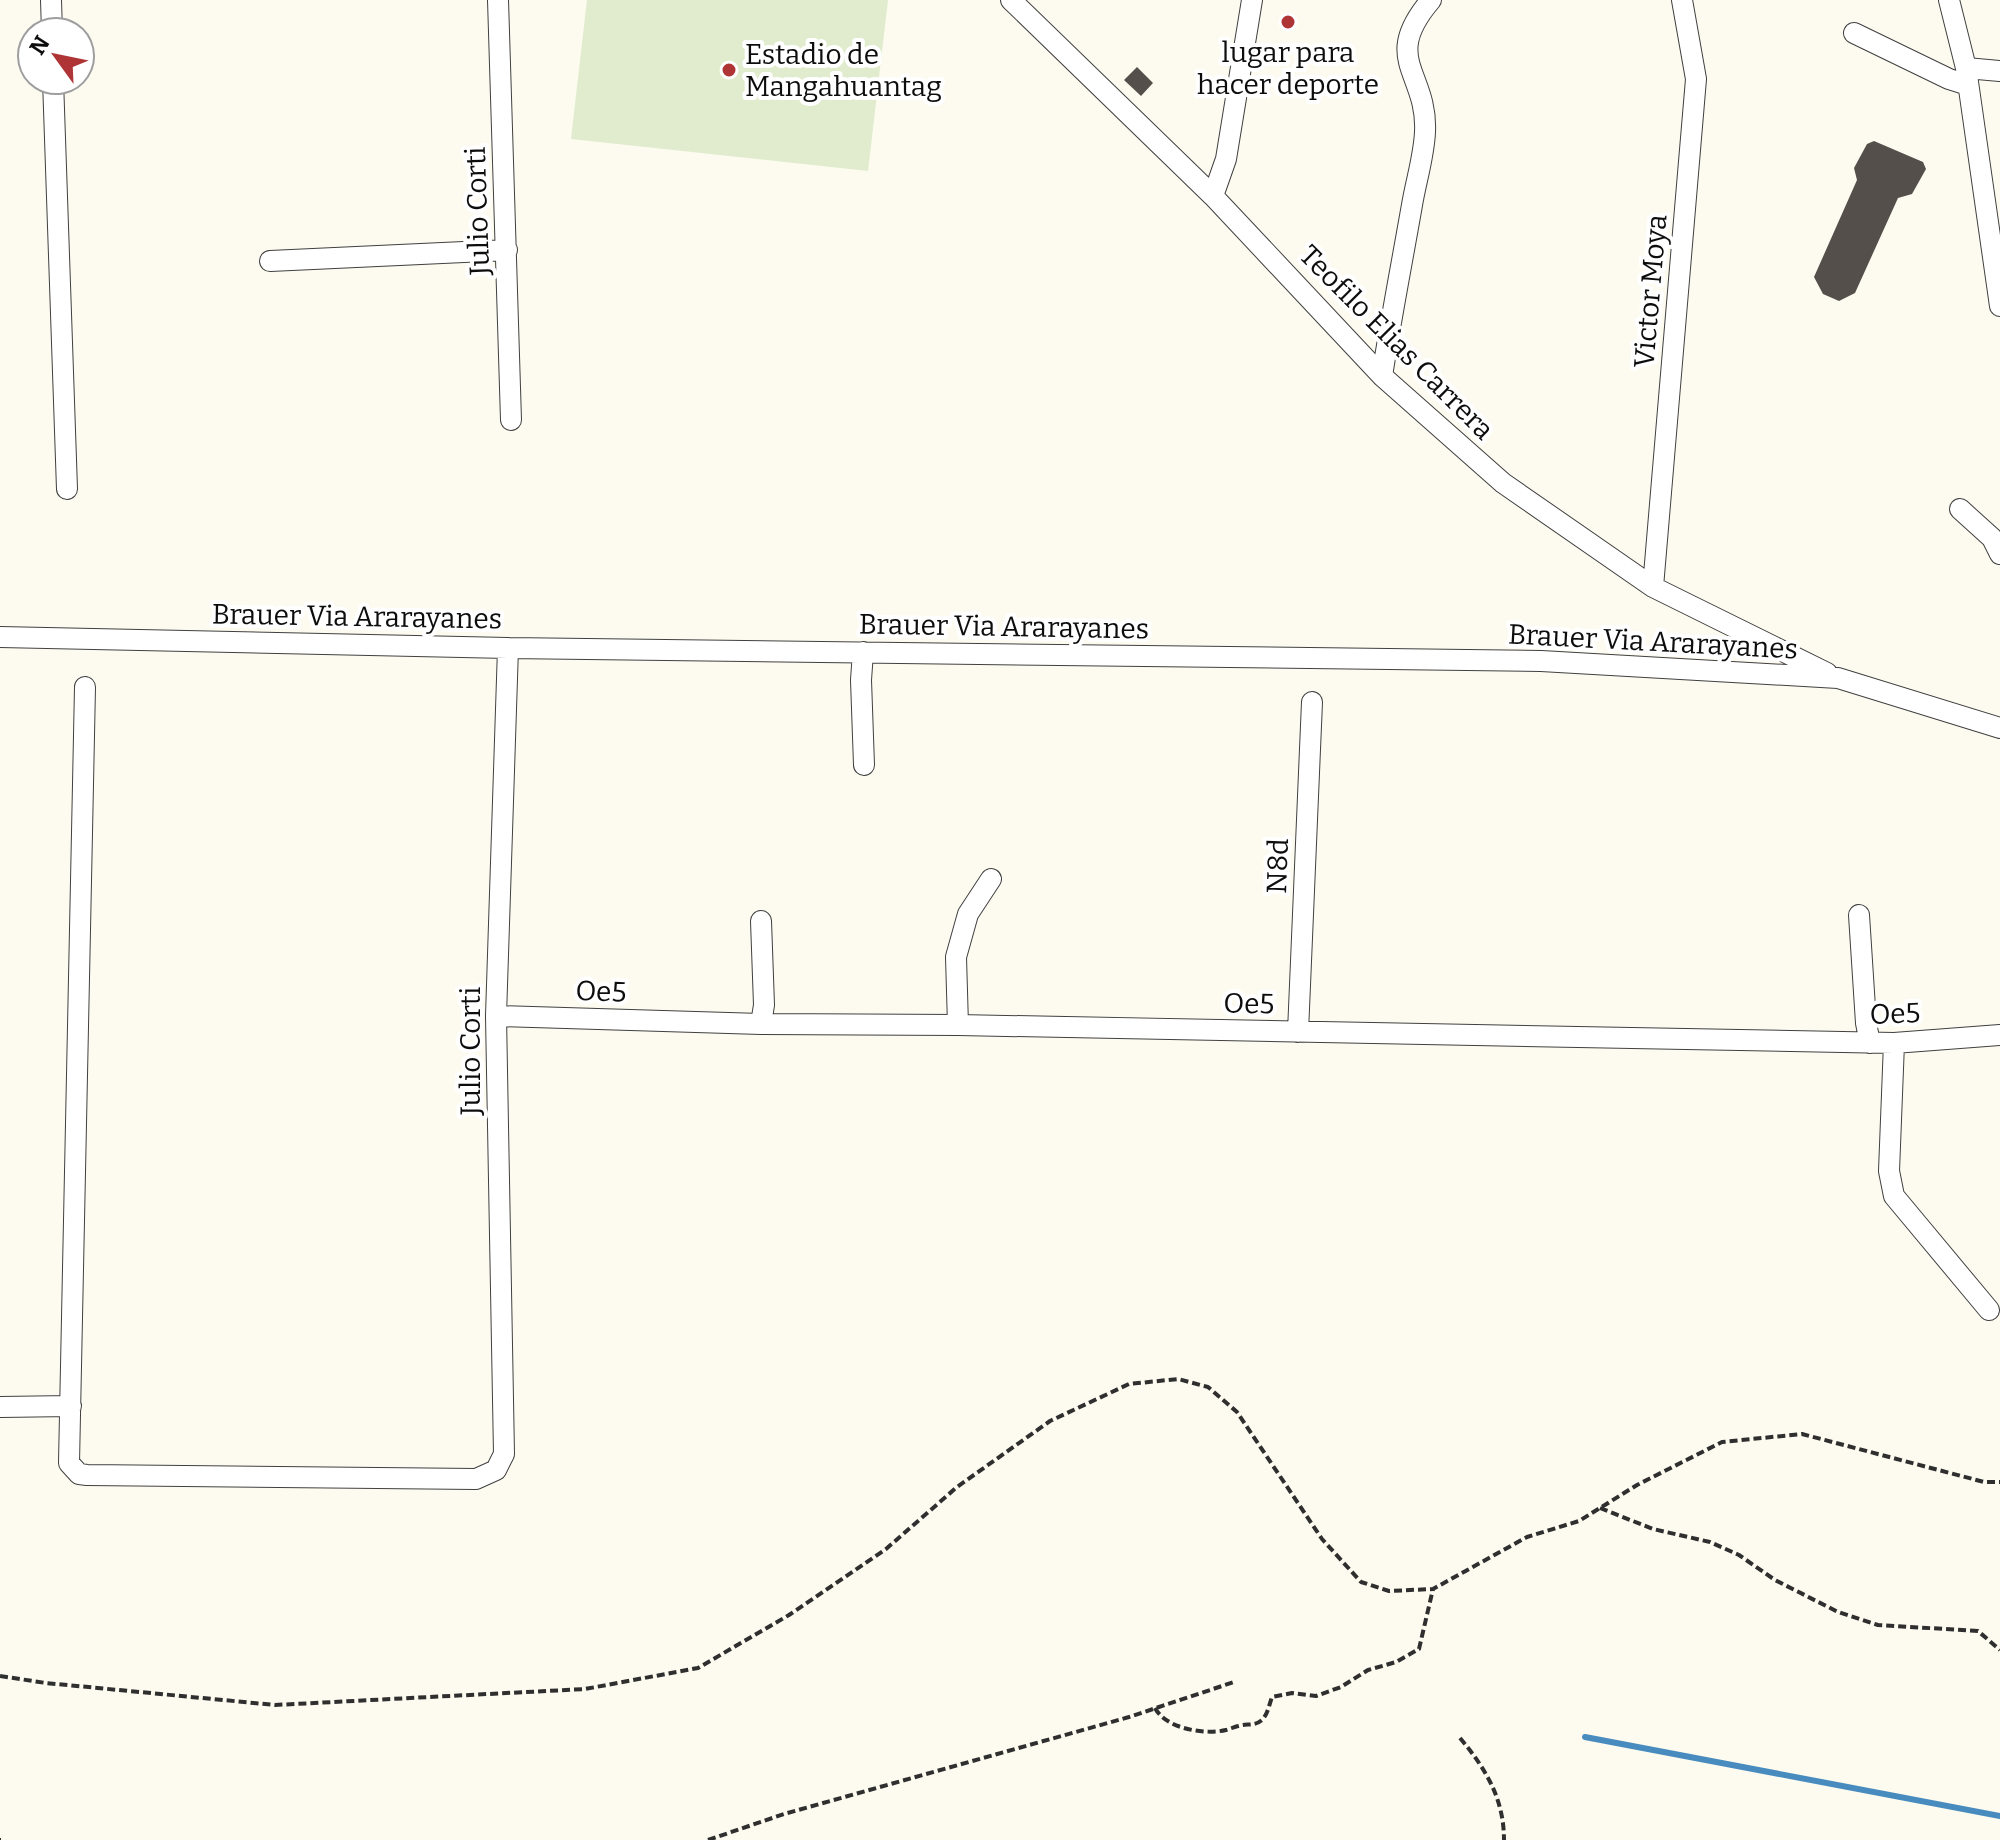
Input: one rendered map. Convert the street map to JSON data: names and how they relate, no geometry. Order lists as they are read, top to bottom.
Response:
{
  "streets": {
    "street": [
      "Julio Corti",
      "Victor Moya",
      "Teofilo Elias Carrera",
      "Brauer Via Ararayanes",
      "N8d",
      "Oe5"
    ]
  },
  "crossings": [
    ["Julio Corti", "Brauer Via Ararayanes"],
    ["Julio Corti", "Oe5"],
    ["Victor Moya", "Teofilo Elias Carrera"],
    ["Teofilo Elias Carrera", "Brauer Via Ararayanes"],
    ["N8d", "Oe5"]
  ],
  "places": ["lugar para hacer deporte", "Estadio de Mangahuantag"],
  "north": "top left"
}
